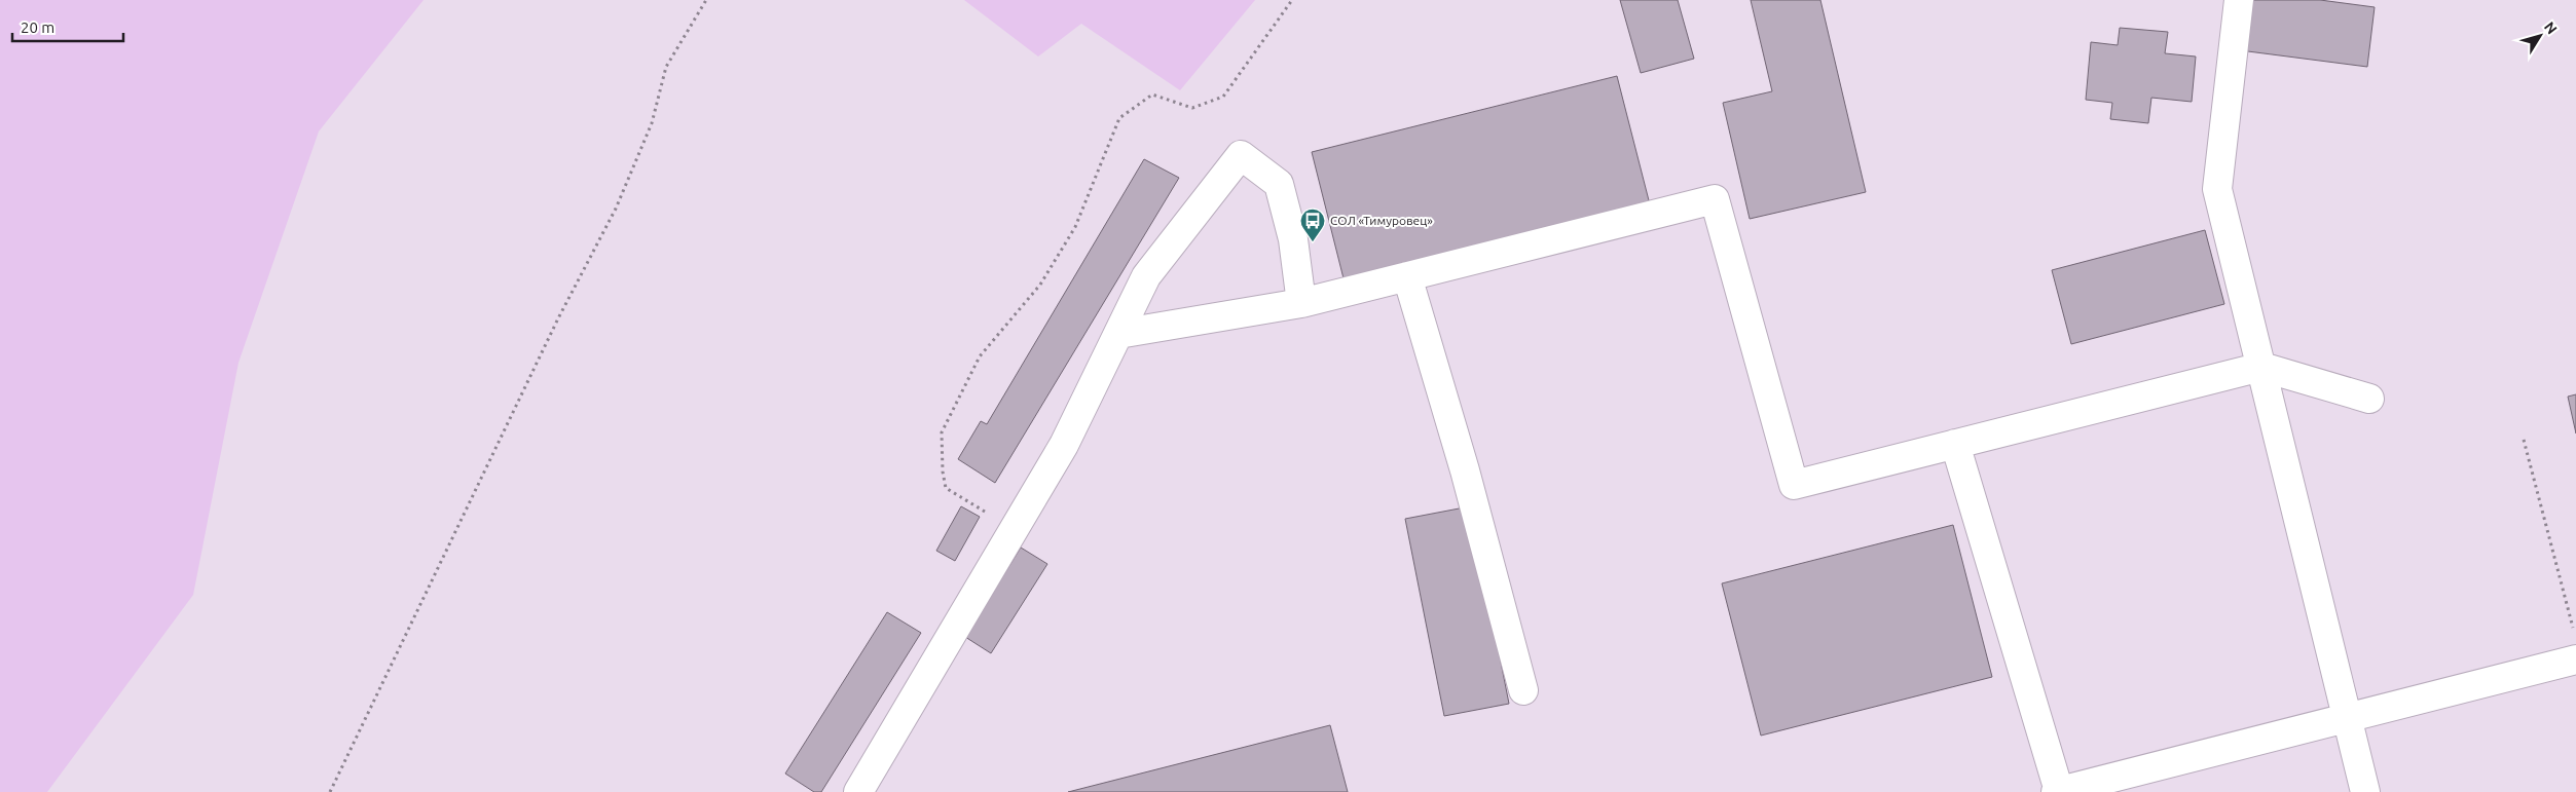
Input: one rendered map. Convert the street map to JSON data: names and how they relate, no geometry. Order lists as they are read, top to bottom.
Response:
{
  "places": {
    "bus stop": ["СОЛ «Тимуровец»"]
  },
  "scale_bar": "20 m",
  "north": "top right"
}
